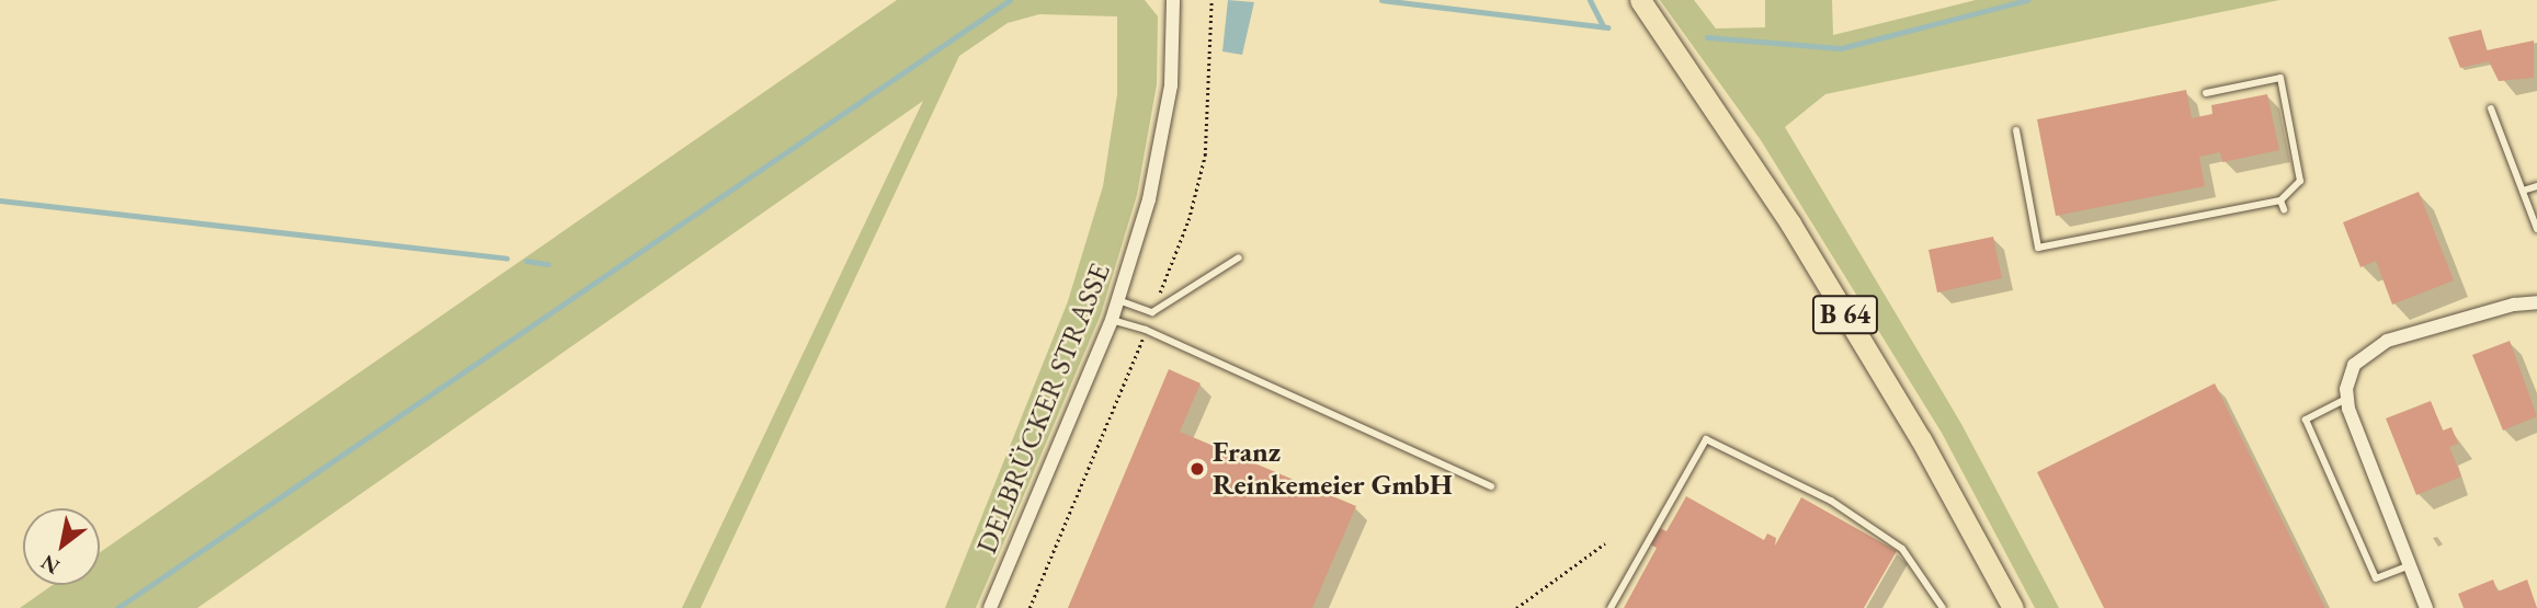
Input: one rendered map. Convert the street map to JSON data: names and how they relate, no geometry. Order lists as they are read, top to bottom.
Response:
{
  "streets": {
    "main road": ["B 64"],
    "street": ["DELBRÜCKER STRASSE"]
  },
  "places": ["Franz Reinkemeier GmbH"],
  "north": "bottom left"
}
